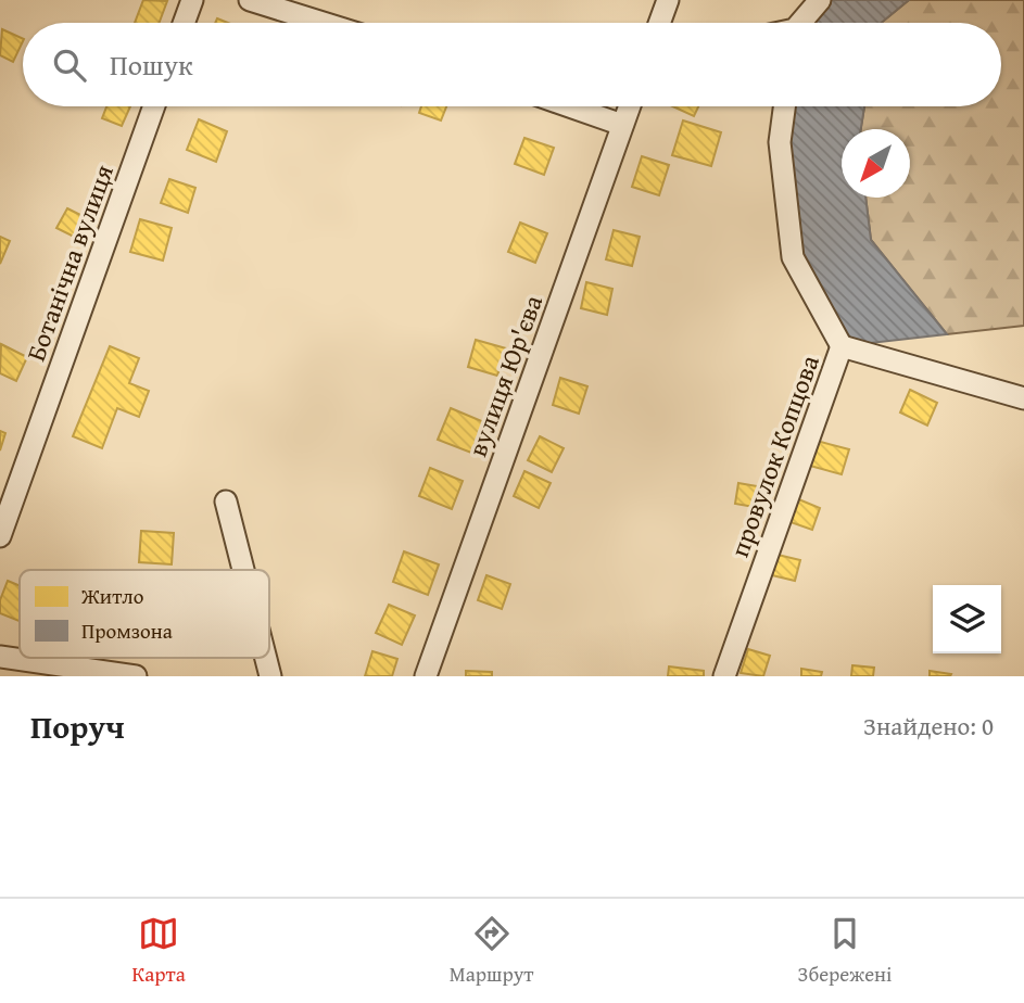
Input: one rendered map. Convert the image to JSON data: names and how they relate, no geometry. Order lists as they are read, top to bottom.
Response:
{
  "streets": {
    "street": ["Ботанічна вулиця", "вулиця Юр'єва", "провулок Копцова"]
  },
  "legend": ["Житло", "Промзона"],
  "north": "bottom left",
  "page": {
    "search": "Пошук",
    "heading": ["Поруч", "Знайдено: 0"],
    "nav": ["Карта", "Маршрут", "Збережені"]
  }
}
